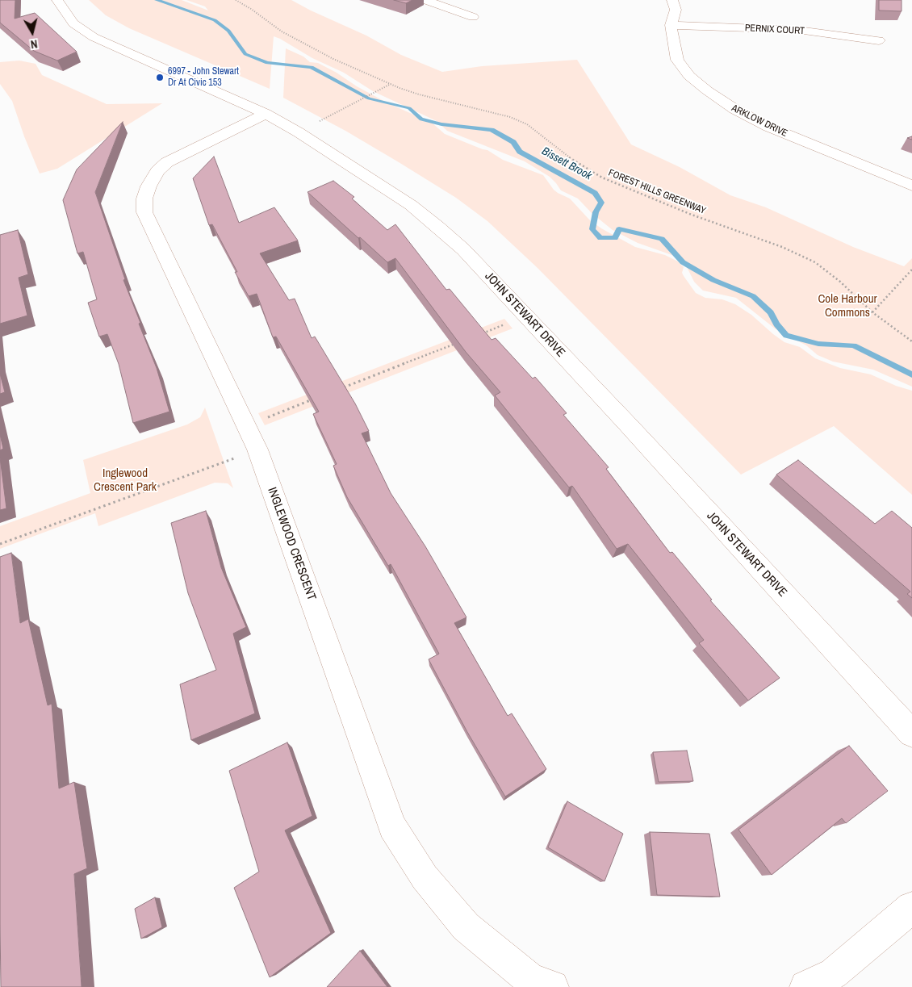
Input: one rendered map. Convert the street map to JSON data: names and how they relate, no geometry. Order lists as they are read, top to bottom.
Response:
{
  "streets": {
    "street": [
      "PERNIX COURT",
      "ARKLOW DRIVE",
      "JOHN STEWART DRIVE",
      "INGLEWOOD CRESCENT"
    ],
    "path": ["FOREST HILLS GREENWAY"]
  },
  "crossings": [
    ["PERNIX COURT", "ARKLOW DRIVE"],
    ["JOHN STEWART DRIVE", "INGLEWOOD CRESCENT"]
  ],
  "water": ["Bissett Brook"],
  "parks": ["Cole Harbour Commons", "Inglewood Crescent Park"],
  "places": ["6997 - John Stewart Dr At Civic 153"],
  "north": "bottom"
}
